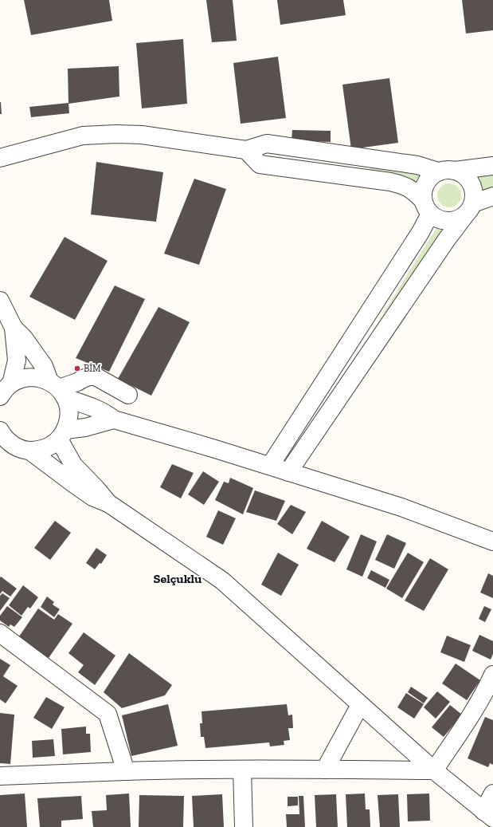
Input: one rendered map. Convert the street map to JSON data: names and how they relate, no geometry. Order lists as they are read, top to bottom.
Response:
{
  "districts": ["Selçuklu"],
  "places": ["BİM"]
}
